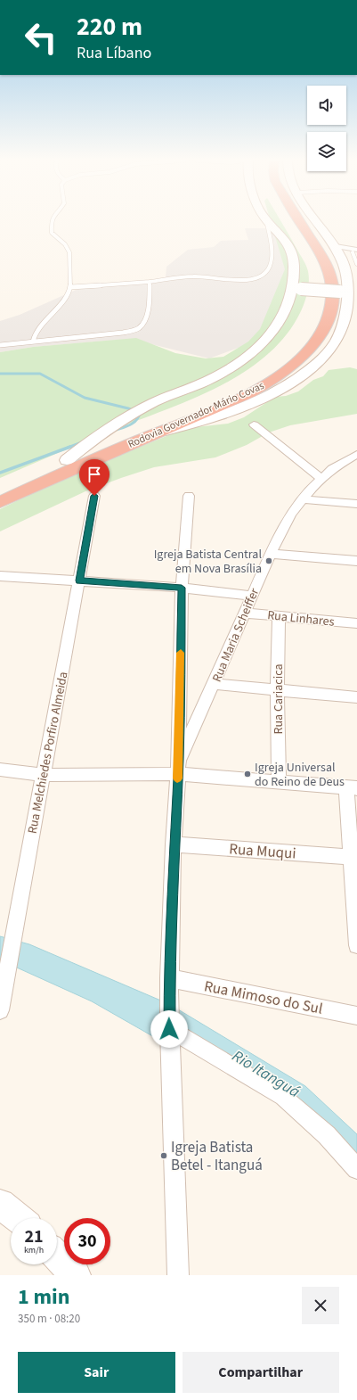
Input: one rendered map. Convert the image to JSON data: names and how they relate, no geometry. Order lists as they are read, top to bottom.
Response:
{
  "streets": {
    "highway": ["Rodovia Governador Mário Covas"],
    "street": [
      "Rua Linhares",
      "Rua Maria Scheiffer",
      "Rua Cariacica",
      "Rua Melchiedes Porfiro Almeida",
      "Rua Muqui",
      "Rua Mimoso do Sul"
    ]
  },
  "crossings": [
    ["Rua Linhares", "Rua Maria Scheiffer"],
    ["Rua Linhares", "Rua Cariacica"]
  ],
  "water": ["Rio Itanguá"],
  "places": ["Igreja Batista Central em Nova Brasília", "Igreja Universal do Reino de Deus", "Igreja Batista Betel - Itanguá"],
  "page": {
    "turn": ["220 m", "Rua Líbano"],
    "speed": "21 km/h",
    "limit": "30",
    "heading": ["1 min", "350 m · 08:20"],
    "buttons": ["Sair", "Compartilhar"]
  }
}
